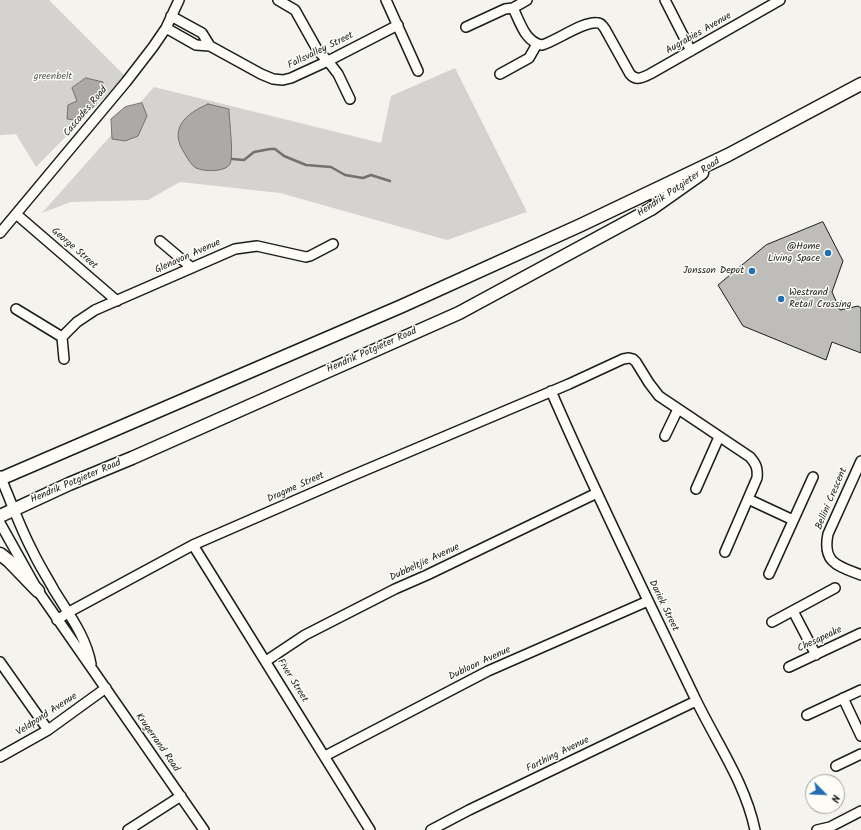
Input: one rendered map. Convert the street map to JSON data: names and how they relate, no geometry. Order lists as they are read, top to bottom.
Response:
{
  "streets": {
    "main road": ["Hendrik Potgieter Road"],
    "street": [
      "Augrabies Avenue",
      "Fallsvalley Street",
      "Cascades Road",
      "George Street",
      "Glenavon Avenue",
      "Dragme Street",
      "Bellini Crescent",
      "Dubbeltjie Avenue",
      "Dariek Street",
      "Chesapeake",
      "Dubloon Avenue",
      "Fiver Street",
      "Veldpond Avenue",
      "Krugerrand Road",
      "Farthing Avenue"
    ]
  },
  "crossings": [
    ["Fallsvalley Street", "Cascades Road"],
    ["Cascades Road", "George Street"],
    ["Hendrik Potgieter Road", "Krugerrand Road"],
    ["George Street", "Glenavon Avenue"],
    ["Dragme Street", "Dariek Street"],
    ["Dragme Street", "Fiver Street"],
    ["Dragme Street", "Krugerrand Road"],
    ["Dubbeltjie Avenue", "Dariek Street"],
    ["Dubbeltjie Avenue", "Fiver Street"],
    ["Dariek Street", "Dubloon Avenue"],
    ["Dariek Street", "Farthing Avenue"],
    ["Dubloon Avenue", "Fiver Street"],
    ["Veldpond Avenue", "Krugerrand Road"]
  ],
  "parks": ["greenbelt"],
  "places": ["@Home Living Space", "Jonsson Depot", "Westrand Retail Crossing"],
  "north": "bottom right"
}
